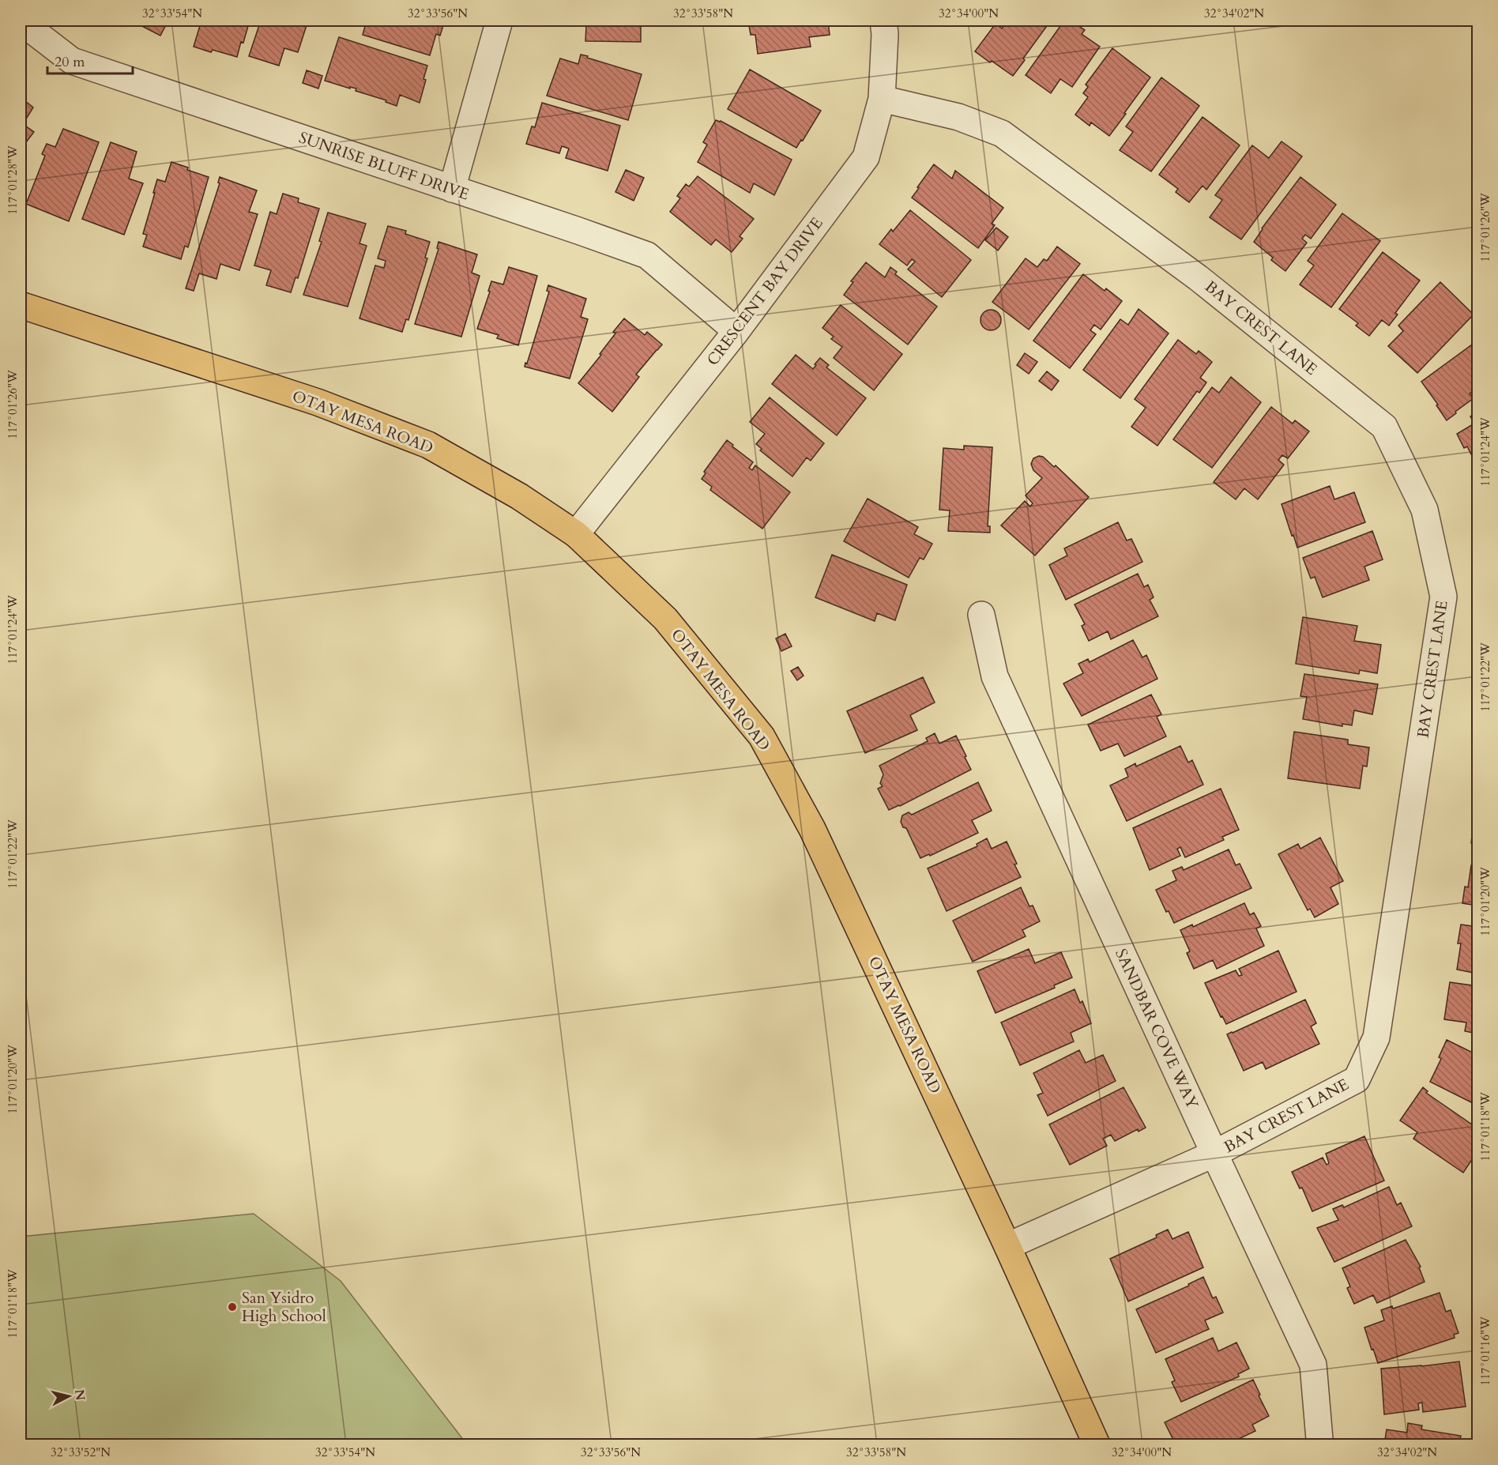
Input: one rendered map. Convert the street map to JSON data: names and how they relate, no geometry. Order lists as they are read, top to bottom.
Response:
{
  "streets": {
    "main road": ["OTAY MESA ROAD"],
    "street": [
      "SUNRISE BLUFF DRIVE",
      "CRESCENT BAY DRIVE",
      "BAY CREST LANE",
      "SANDBAR COVE WAY"
    ]
  },
  "crossings": [
    ["SUNRISE BLUFF DRIVE", "CRESCENT BAY DRIVE"],
    ["CRESCENT BAY DRIVE", "BAY CREST LANE"],
    ["CRESCENT BAY DRIVE", "OTAY MESA ROAD"],
    ["BAY CREST LANE", "OTAY MESA ROAD"],
    ["BAY CREST LANE", "SANDBAR COVE WAY"]
  ],
  "places": ["San Ysidro High School"],
  "scale_bar": "20 m",
  "north": "right",
  "coordinates": [
    "32°33'54\"N",
    "32°33'56\"N",
    "32°33'58\"N",
    "32°34'00\"N",
    "32°34'02\"N",
    "117°01'28\"W",
    "117°01'26\"W",
    "117°01'24\"W",
    "117°01'22\"W",
    "117°01'20\"W",
    "117°01'18\"W",
    "117°01'16\"W",
    "32°33'52\"N"
  ]
}
